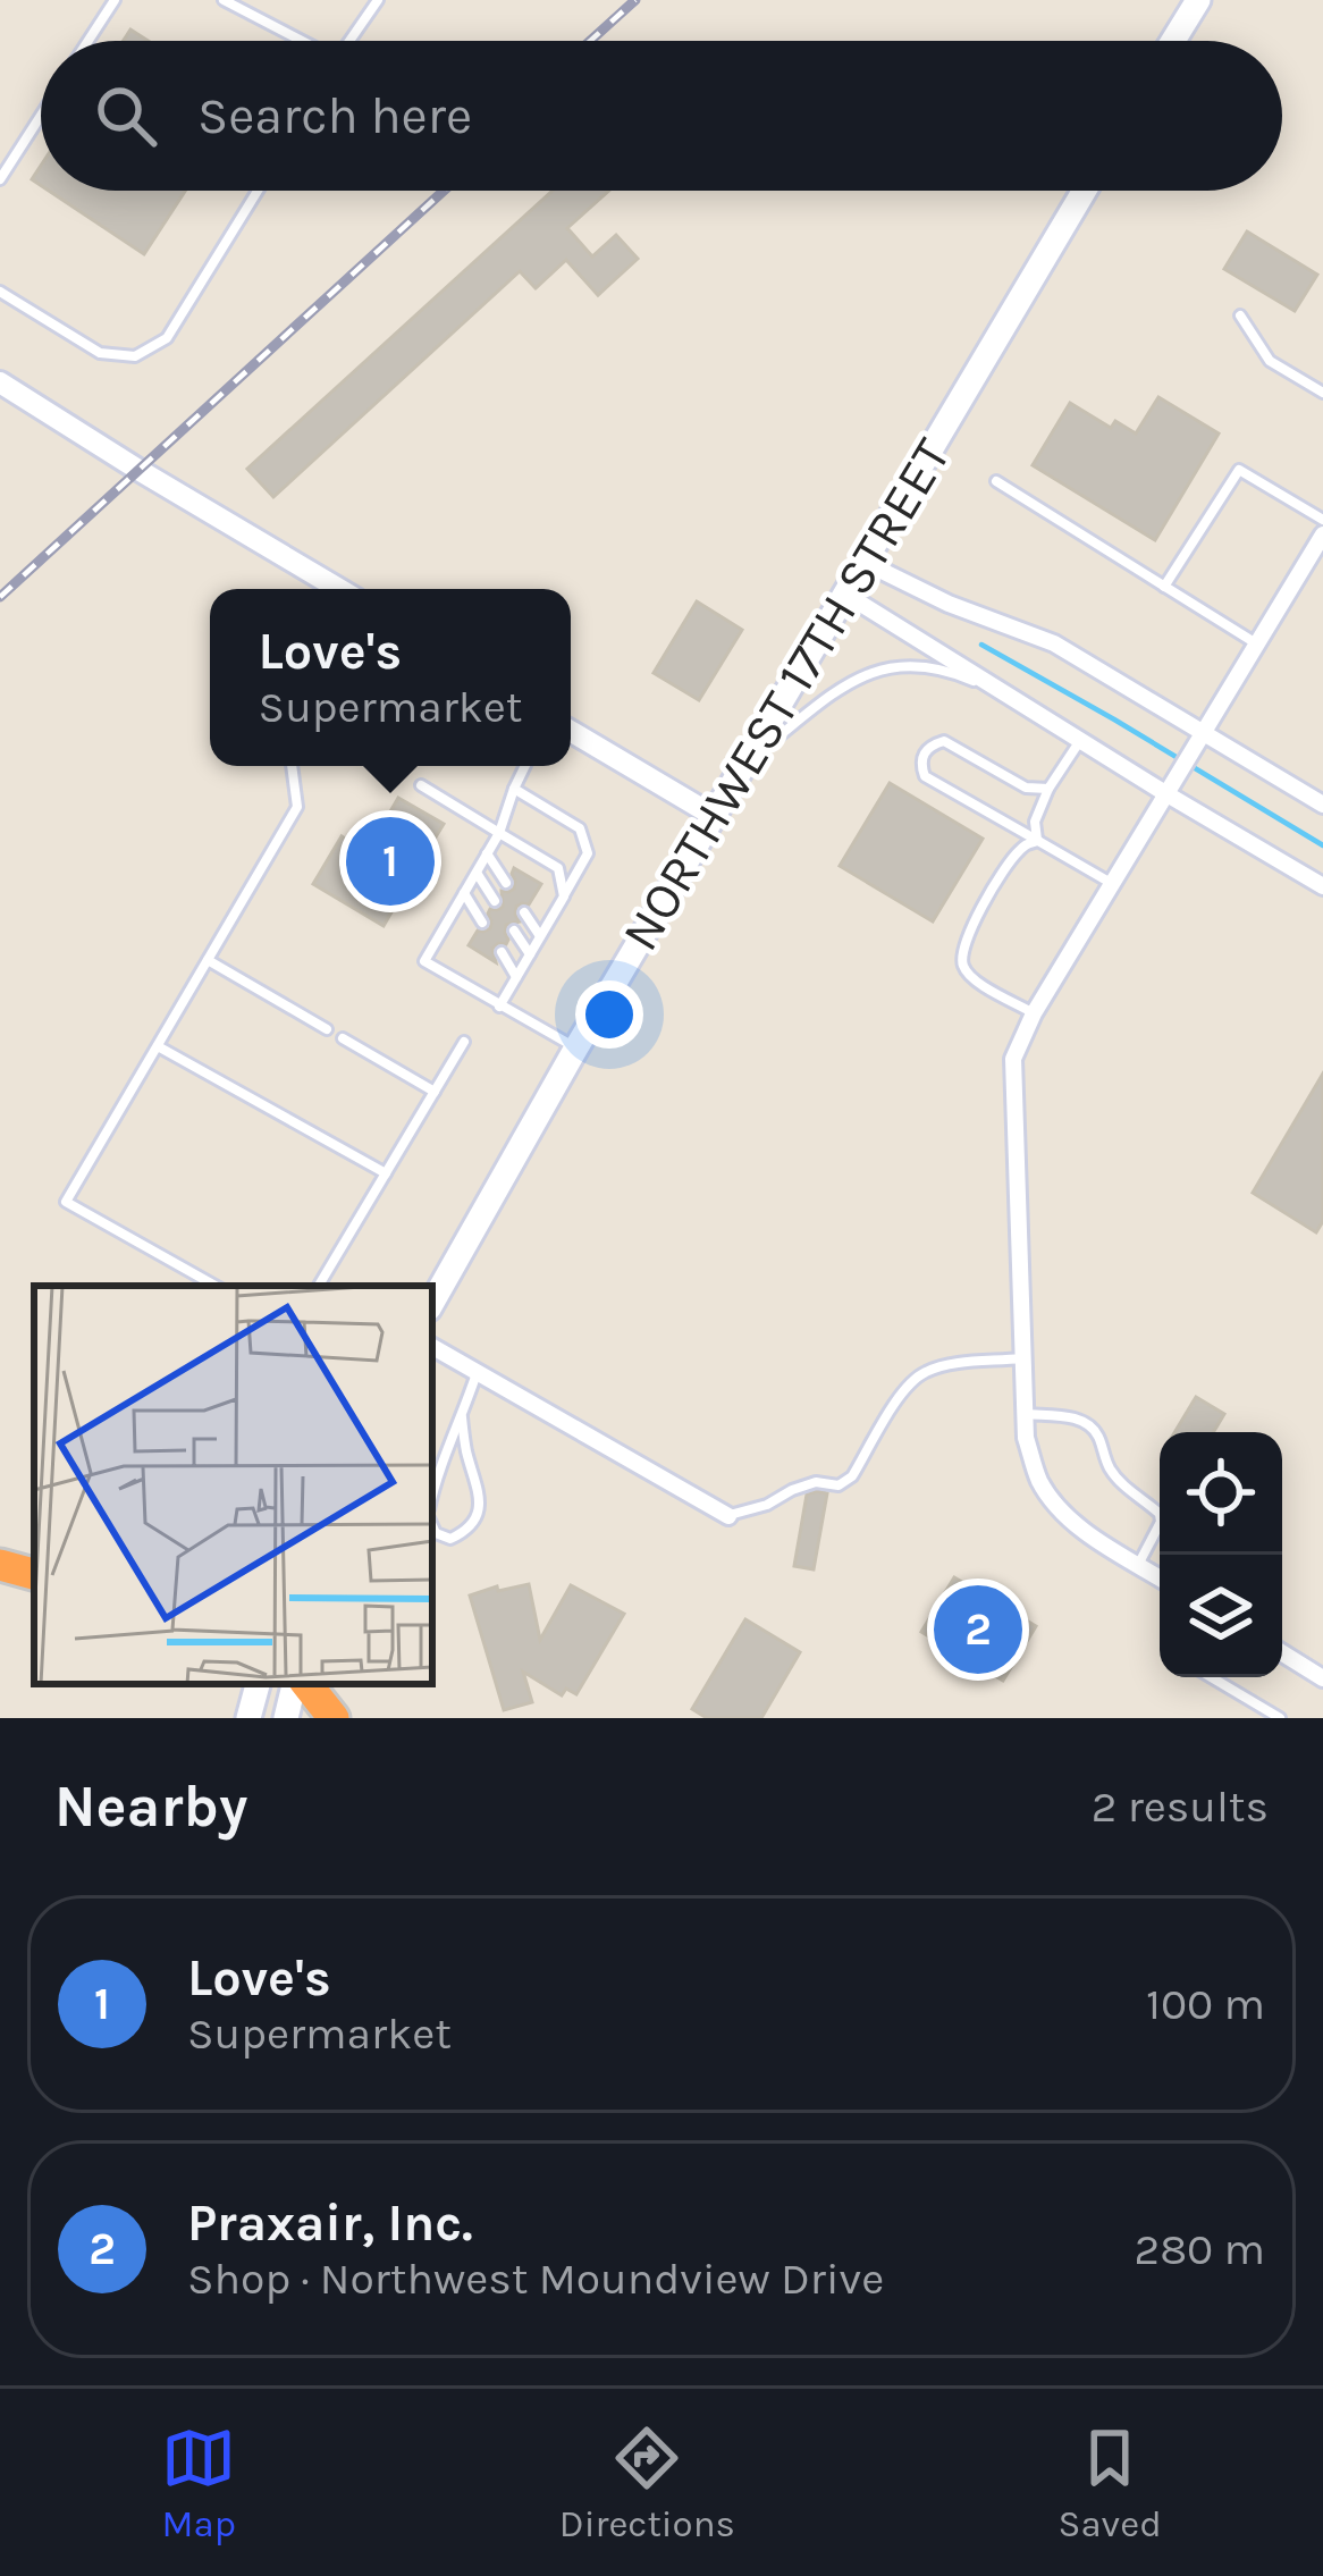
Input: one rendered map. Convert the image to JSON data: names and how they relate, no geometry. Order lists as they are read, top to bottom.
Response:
{
  "streets": {
    "main road": ["NORTHWEST 17TH STREET"]
  },
  "page": {
    "search": "Search here",
    "popup": ["Love's", "Supermarket"],
    "pins": ["1", "2"],
    "heading": ["Nearby", "2 results"],
    "list": [
      {
        "mark": "1",
        "name": "Love's",
        "note": "Supermarket",
        "value": "100 m"
      },
      {
        "mark": "2",
        "name": "Praxair, Inc.",
        "note": "Shop · Northwest Moundview Drive",
        "value": "280 m"
      }
    ],
    "nav": ["Map", "Directions", "Saved"]
  }
}
